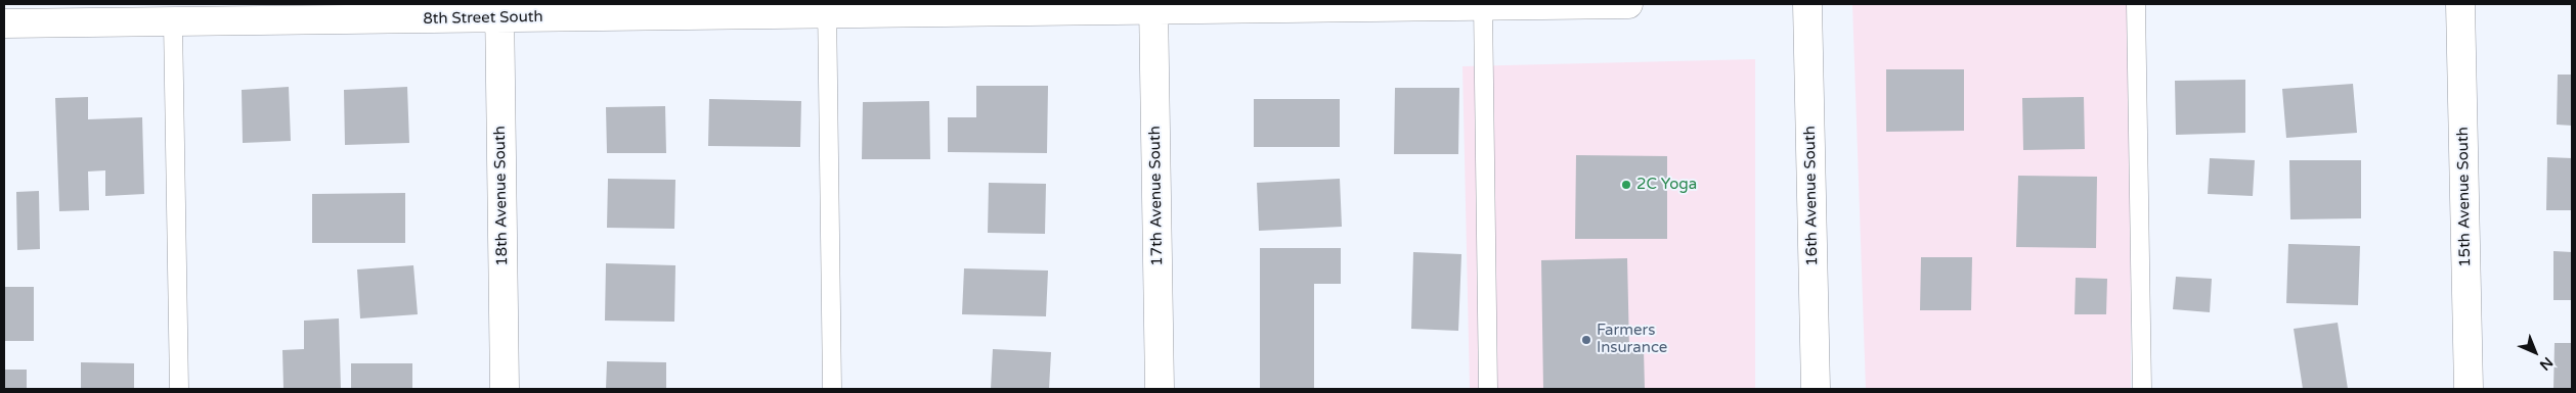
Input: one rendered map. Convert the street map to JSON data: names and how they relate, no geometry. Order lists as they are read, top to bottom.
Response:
{
  "streets": {
    "street": [
      "8th Street South",
      "18th Avenue South",
      "17th Avenue South",
      "16th Avenue South",
      "15th Avenue South"
    ]
  },
  "crossings": [
    ["8th Street South", "18th Avenue South"],
    ["8th Street South", "17th Avenue South"]
  ],
  "places": ["2C Yoga", "Farmers Insurance"],
  "north": "bottom right"
}
